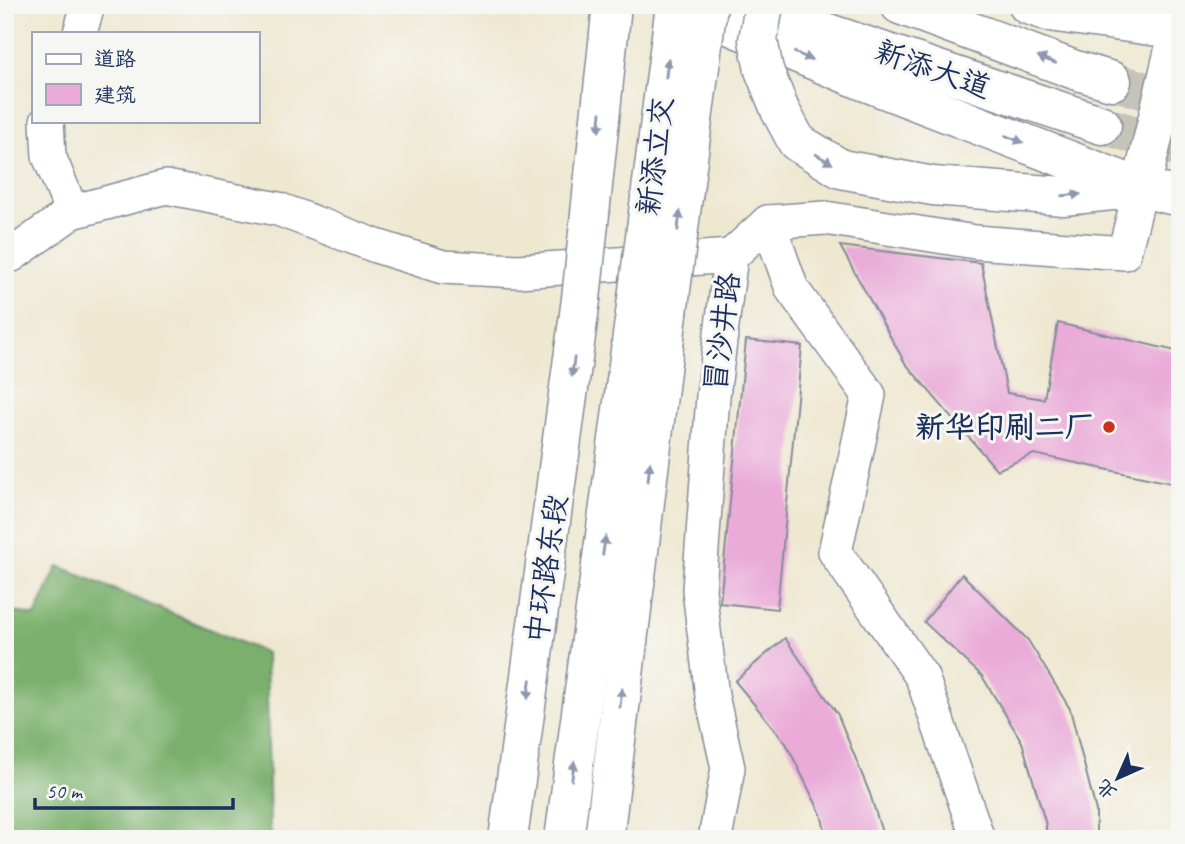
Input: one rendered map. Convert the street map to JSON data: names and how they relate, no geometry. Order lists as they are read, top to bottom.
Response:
{
  "streets": {
    "main road": ["新添大道", "新添立交", "中环路东段"],
    "street": ["冒沙井路"]
  },
  "crossings": [
    ["新添立交", "中环路东段"]
  ],
  "places": ["新华印刷二厂"],
  "legend": ["道路", "建筑"],
  "scale_bar": "50 m",
  "north": "bottom left"
}
